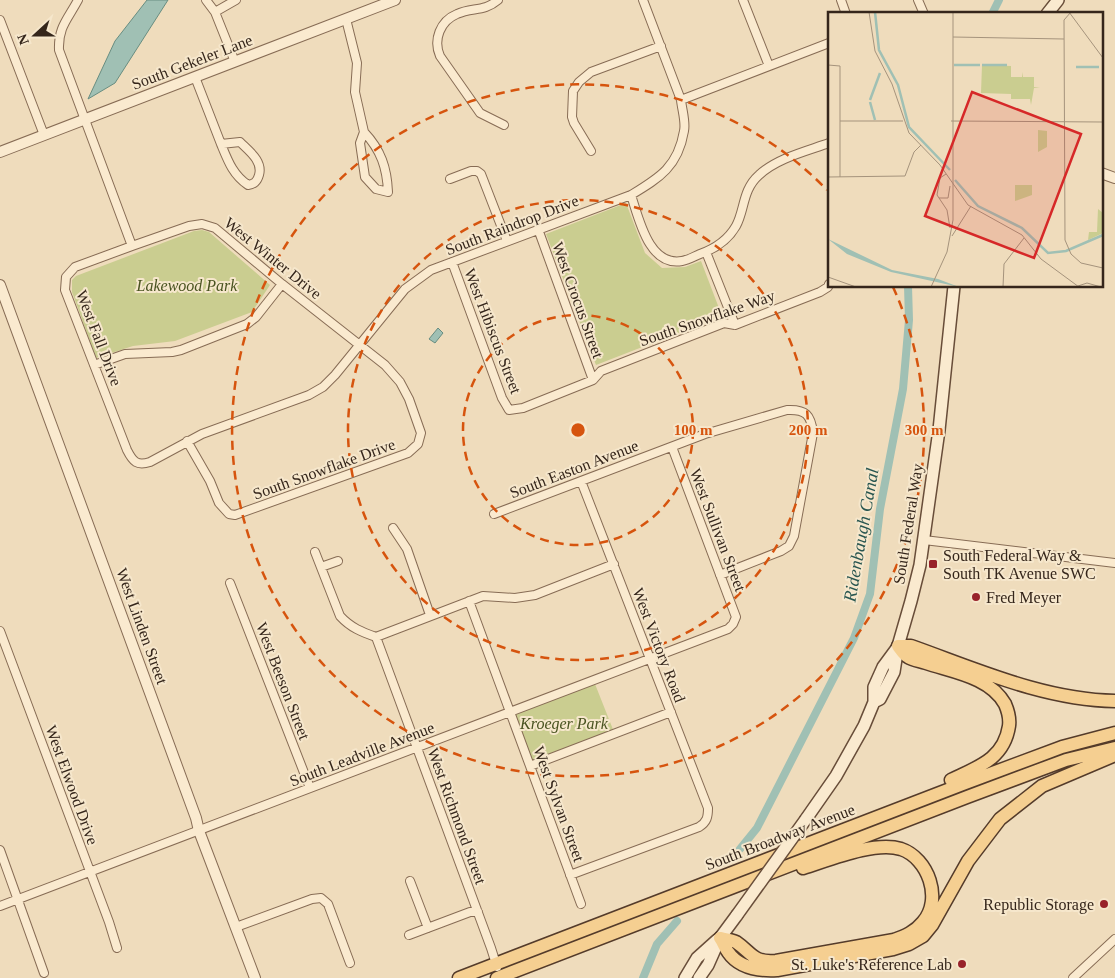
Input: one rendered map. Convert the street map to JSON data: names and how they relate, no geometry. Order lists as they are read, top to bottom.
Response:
{
  "streets": {
    "main road": ["South Federal Way", "South Broadway Avenue"],
    "street": [
      "South Gekeler Lane",
      "South Raindrop Drive",
      "West Winter Drive",
      "West Crocus Street",
      "South Snowflake Way",
      "West Hibiscus Street",
      "West Fall Drive",
      "South Snowflake Drive",
      "South Easton Avenue",
      "West Sullivan Street",
      "West Linden Street",
      "West Victory Road",
      "West Beeson Street",
      "South Leadville Avenue",
      "West Elwood Drive",
      "West Sylvan Street",
      "West Richmond Street"
    ]
  },
  "crossings": [
    ["South Raindrop Drive", "West Winter Drive"],
    ["South Raindrop Drive", "West Crocus Street"],
    ["South Raindrop Drive", "West Hibiscus Street"],
    ["South Raindrop Drive", "West Fall Drive"],
    ["South Raindrop Drive", "South Snowflake Drive"],
    ["West Winter Drive", "West Fall Drive"],
    ["West Winter Drive", "South Snowflake Drive"],
    ["West Crocus Street", "South Snowflake Way"],
    ["South Snowflake Way", "West Hibiscus Street"],
    ["West Fall Drive", "South Snowflake Drive"],
    ["South Easton Avenue", "West Sullivan Street"],
    ["South Easton Avenue", "West Victory Road"],
    ["West Sullivan Street", "South Leadville Avenue"],
    ["West Linden Street", "South Leadville Avenue"],
    ["West Victory Road", "South Leadville Avenue"],
    ["West Victory Road", "West Sylvan Street"],
    ["West Beeson Street", "South Leadville Avenue"],
    ["South Leadville Avenue", "West Elwood Drive"],
    ["South Leadville Avenue", "West Sylvan Street"],
    ["South Leadville Avenue", "West Richmond Street"],
    ["West Richmond Street", "South Broadway Avenue"]
  ],
  "water": ["Ridenbaugh Canal"],
  "parks": ["Lakewood Park", "Kroeger Park"],
  "places": {
    "transit": ["South Federal Way & South TK Avenue SWC"],
    "other": ["Fred Meyer", "Republic Storage", "St. Luke's Reference Lab"]
  },
  "north": "left",
  "rings": ["100 m", "200 m", "300 m"]
}
